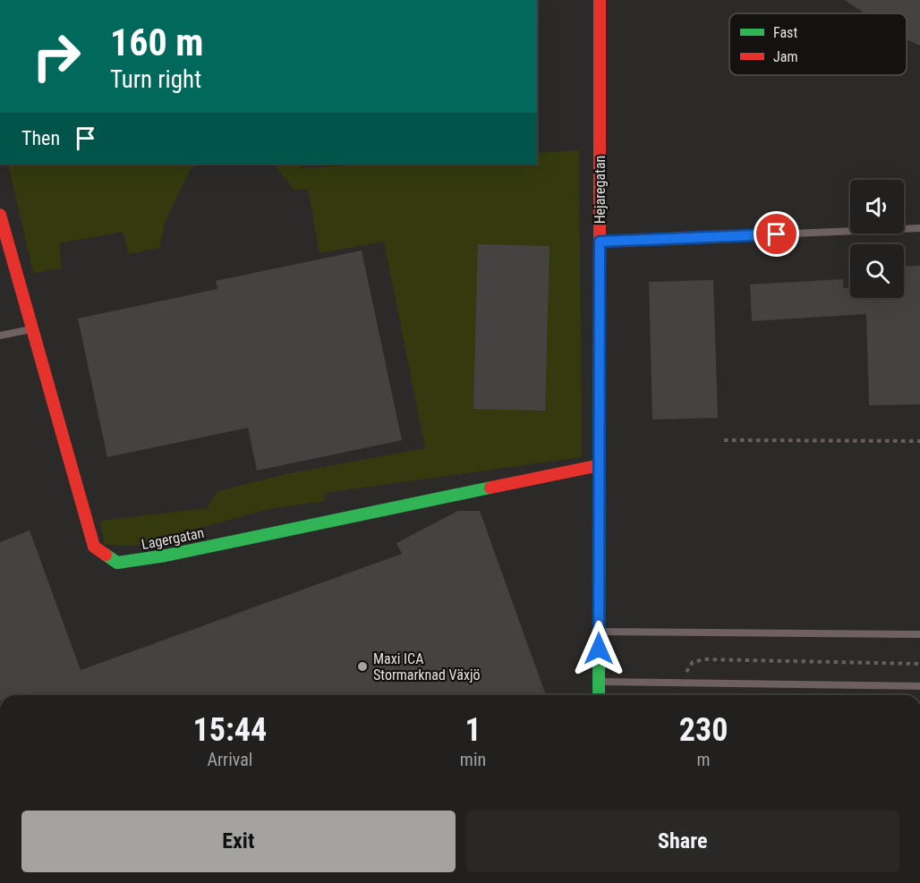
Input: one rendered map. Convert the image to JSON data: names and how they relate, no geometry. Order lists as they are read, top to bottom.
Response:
{
  "streets": {
    "street": ["Hejaregatan", "Lagergatan"]
  },
  "crossings": [
    ["Hejaregatan", "Lagergatan"]
  ],
  "places": ["Maxi ICA Stormarknad Växjö"],
  "legend": ["Fast", "Jam"],
  "page": {
    "turn": ["160 m", "Turn right"],
    "then": "Then",
    "eta": [
      "15:44",
      "Arrival",
      "1",
      "min",
      "230",
      "m"
    ],
    "buttons": ["Exit", "Share"]
  }
}
